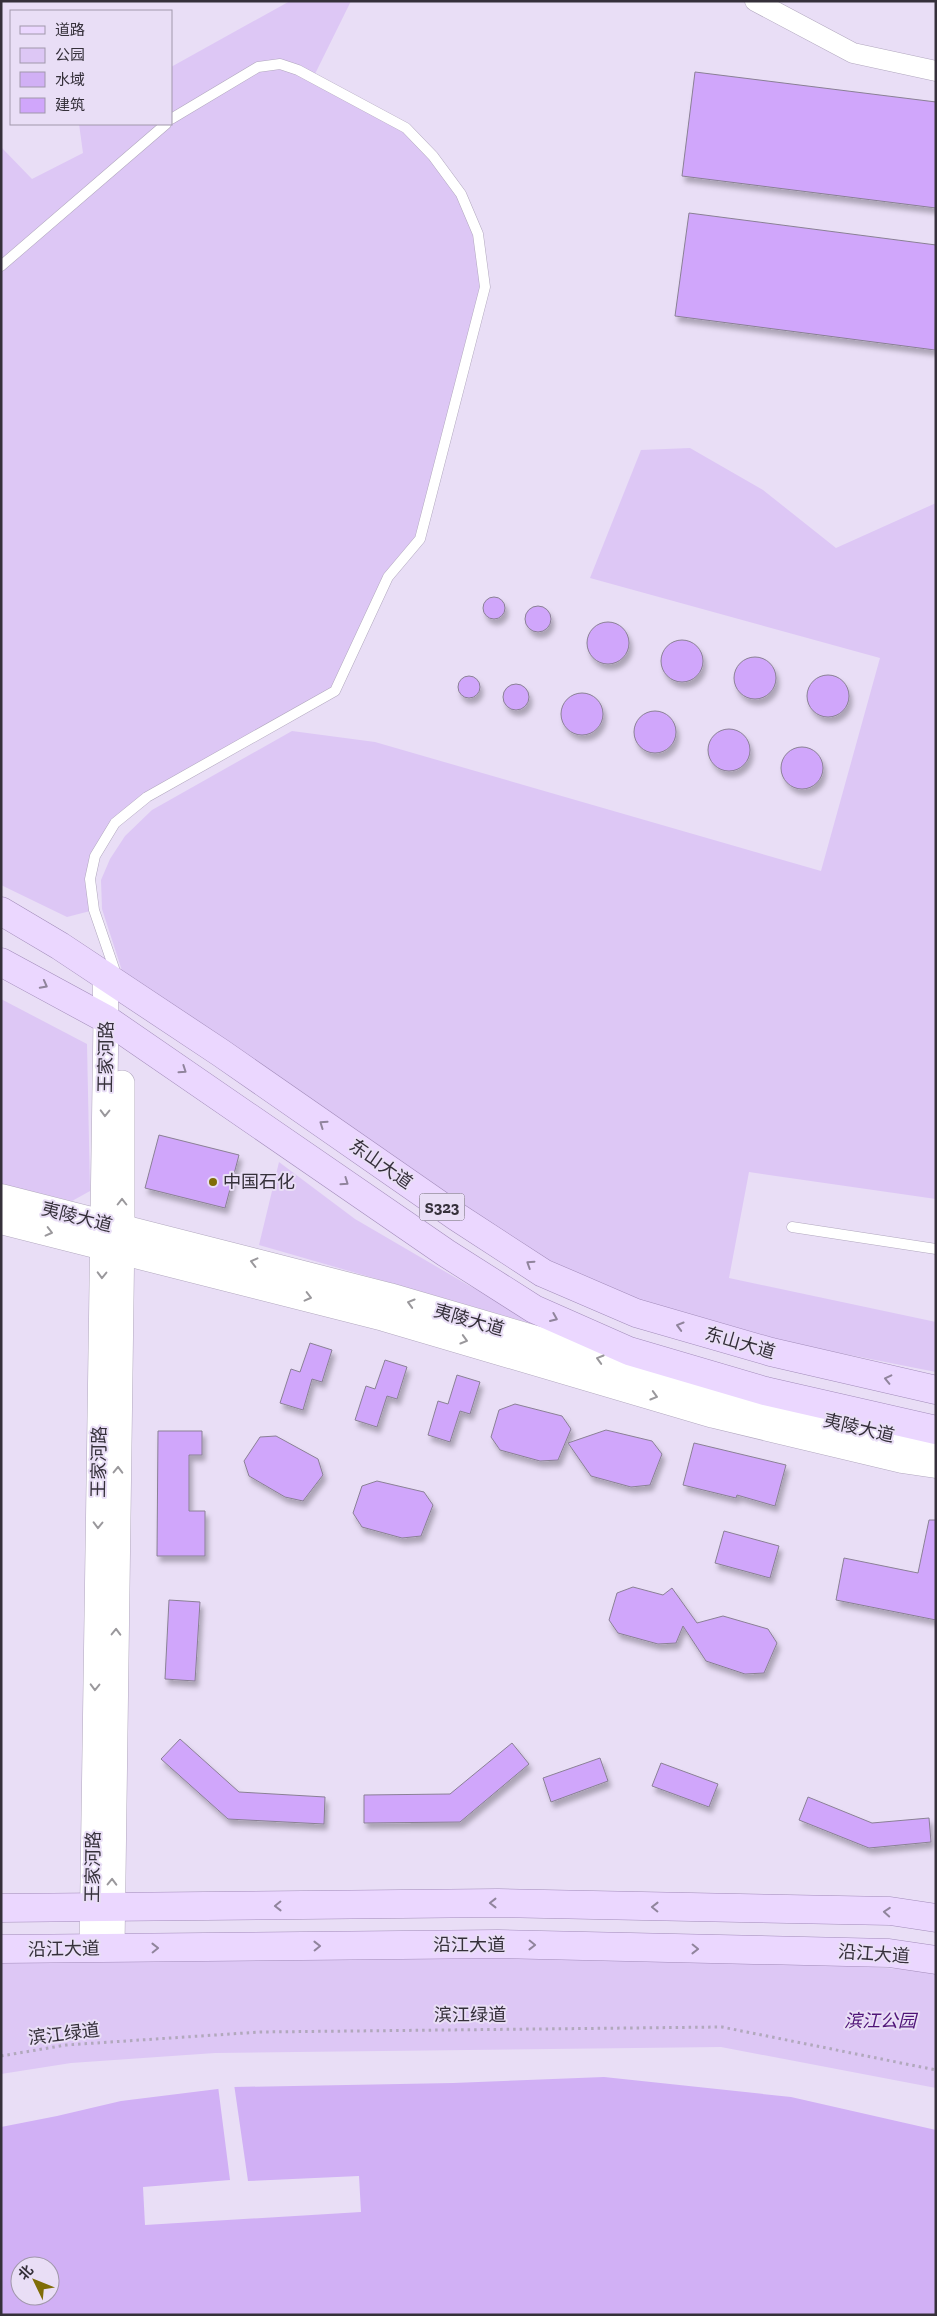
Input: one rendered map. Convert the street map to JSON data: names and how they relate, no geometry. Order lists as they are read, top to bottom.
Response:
{
  "streets": {
    "main road": [
      "东山大道",
      "S323",
      "夷陵大道",
      "沿江大道"
    ],
    "street": ["王家河路"],
    "path": ["滨江绿道"]
  },
  "crossings": [
    ["王家河路", "东山大道"],
    ["王家河路", "夷陵大道"],
    ["王家河路", "沿江大道"]
  ],
  "parks": ["滨江公园"],
  "places": ["中国石化"],
  "legend": [
    "道路",
    "公园",
    "水域",
    "建筑"
  ],
  "north": "top left"
}
